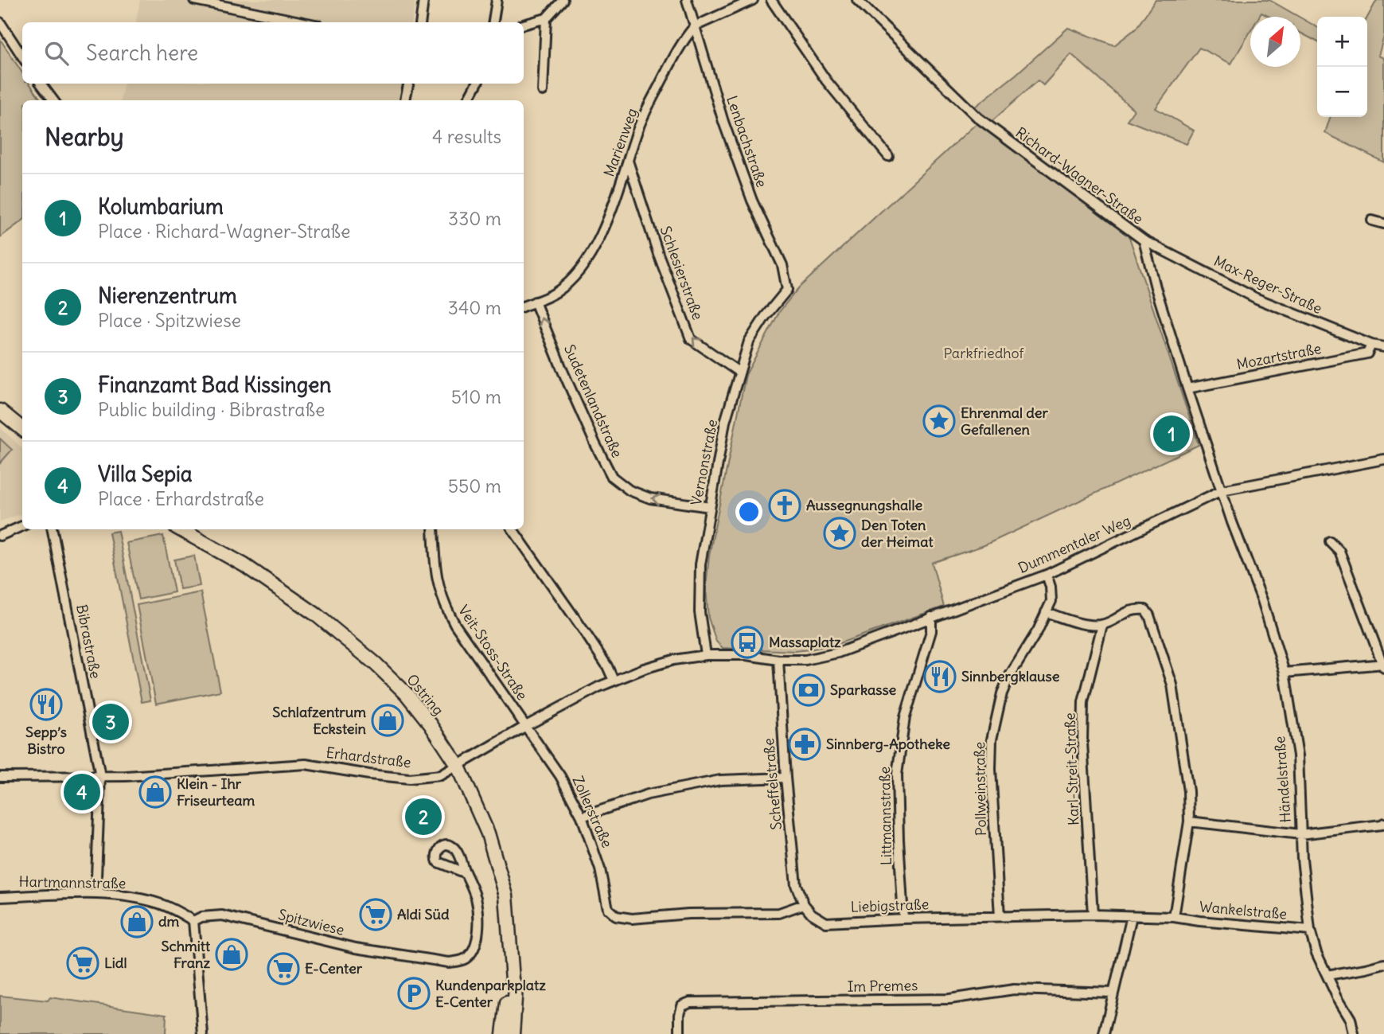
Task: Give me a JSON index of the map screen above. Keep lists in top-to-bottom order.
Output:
{
  "streets": {
    "main road": ["Ostring"],
    "street": [
      "Lenbachstraße",
      "Marienweg",
      "Richard-Wagner-Straße",
      "Schlesierstraße",
      "Max-Reger-Straße",
      "Mozartstraße",
      "Sudetenlandstraße",
      "Vernonstraße",
      "Dummentaler Weg",
      "Bibrastraße",
      "Veit-Stoss-Straße",
      "Erhardstraße",
      "Karl-Streit-Straße",
      "Händelstraße",
      "Scheffelstraße",
      "Pollweinstraße",
      "Zollerstraße",
      "Littmannstraße",
      "Hartmannstraße",
      "Liebigstraße",
      "Wankelstraße",
      "Spitzwiese",
      "Im Premes"
    ]
  },
  "crossings": [
    ["Lenbachstraße", "Marienweg"],
    ["Lenbachstraße", "Vernonstraße"],
    ["Marienweg", "Schlesierstraße"],
    ["Marienweg", "Sudetenlandstraße"],
    ["Richard-Wagner-Straße", "Max-Reger-Straße"],
    ["Richard-Wagner-Straße", "Mozartstraße"],
    ["Richard-Wagner-Straße", "Dummentaler Weg"],
    ["Richard-Wagner-Straße", "Händelstraße"],
    ["Schlesierstraße", "Vernonstraße"],
    ["Max-Reger-Straße", "Mozartstraße"],
    ["Sudetenlandstraße", "Vernonstraße"],
    ["Vernonstraße", "Erhardstraße"],
    ["Dummentaler Weg", "Händelstraße"],
    ["Dummentaler Weg", "Scheffelstraße"],
    ["Dummentaler Weg", "Pollweinstraße"],
    ["Dummentaler Weg", "Littmannstraße"],
    ["Bibrastraße", "Erhardstraße"],
    ["Bibrastraße", "Hartmannstraße"],
    ["Veit-Stoss-Straße", "Erhardstraße"],
    ["Veit-Stoss-Straße", "Zollerstraße"],
    ["Ostring", "Erhardstraße"],
    ["Erhardstraße", "Zollerstraße"],
    ["Karl-Streit-Straße", "Liebigstraße"],
    ["Händelstraße", "Wankelstraße"],
    ["Scheffelstraße", "Zollerstraße"],
    ["Scheffelstraße", "Liebigstraße"],
    ["Pollweinstraße", "Liebigstraße"],
    ["Zollerstraße", "Liebigstraße"],
    ["Littmannstraße", "Liebigstraße"],
    ["Hartmannstraße", "Spitzwiese"],
    ["Liebigstraße", "Wankelstraße"]
  ],
  "one_way": ["Schlesierstraße", "Sudetenlandstraße"],
  "parks": ["Parkfriedhof"],
  "places": {
    "place": ["Ehrenmal der Gefallenen", "Den Toten der Heimat"],
    "church": ["Aussegnungshalle"],
    "bus stop": ["Massaplatz"],
    "restaurant": ["Sinnbergklause", "Sepp’s Bistro"],
    "bank": ["Sparkasse"],
    "shop": [
      "Schlafzentrum Eckstein",
      "Klein - Ihr Friseurteam",
      "dm",
      "Schmitt Franz"
    ],
    "pharmacy": ["Sinnberg-Apotheke"],
    "supermarket": ["Aldi Süd", "Lidl", "E-Center"],
    "parking": ["Kundenparkplatz E-Center"]
  },
  "north": "top right",
  "page": {
    "map_buttons": ["+", "−"],
    "search": "Search here",
    "heading": ["Nearby", "4 results"],
    "list": [
      {
        "mark": "1",
        "name": "Kolumbarium",
        "note": "Place · Richard-Wagner-Straße",
        "value": "330 m"
      },
      {
        "mark": "2",
        "name": "Nierenzentrum",
        "note": "Place · Spitzwiese",
        "value": "340 m"
      },
      {
        "mark": "3",
        "name": "Finanzamt Bad Kissingen",
        "note": "Public building · Bibrastraße",
        "value": "510 m"
      },
      {
        "mark": "4",
        "name": "Villa Sepia",
        "note": "Place · Erhardstraße",
        "value": "550 m"
      }
    ],
    "pins": [
      "1",
      "3",
      "4",
      "2"
    ]
  }
}
